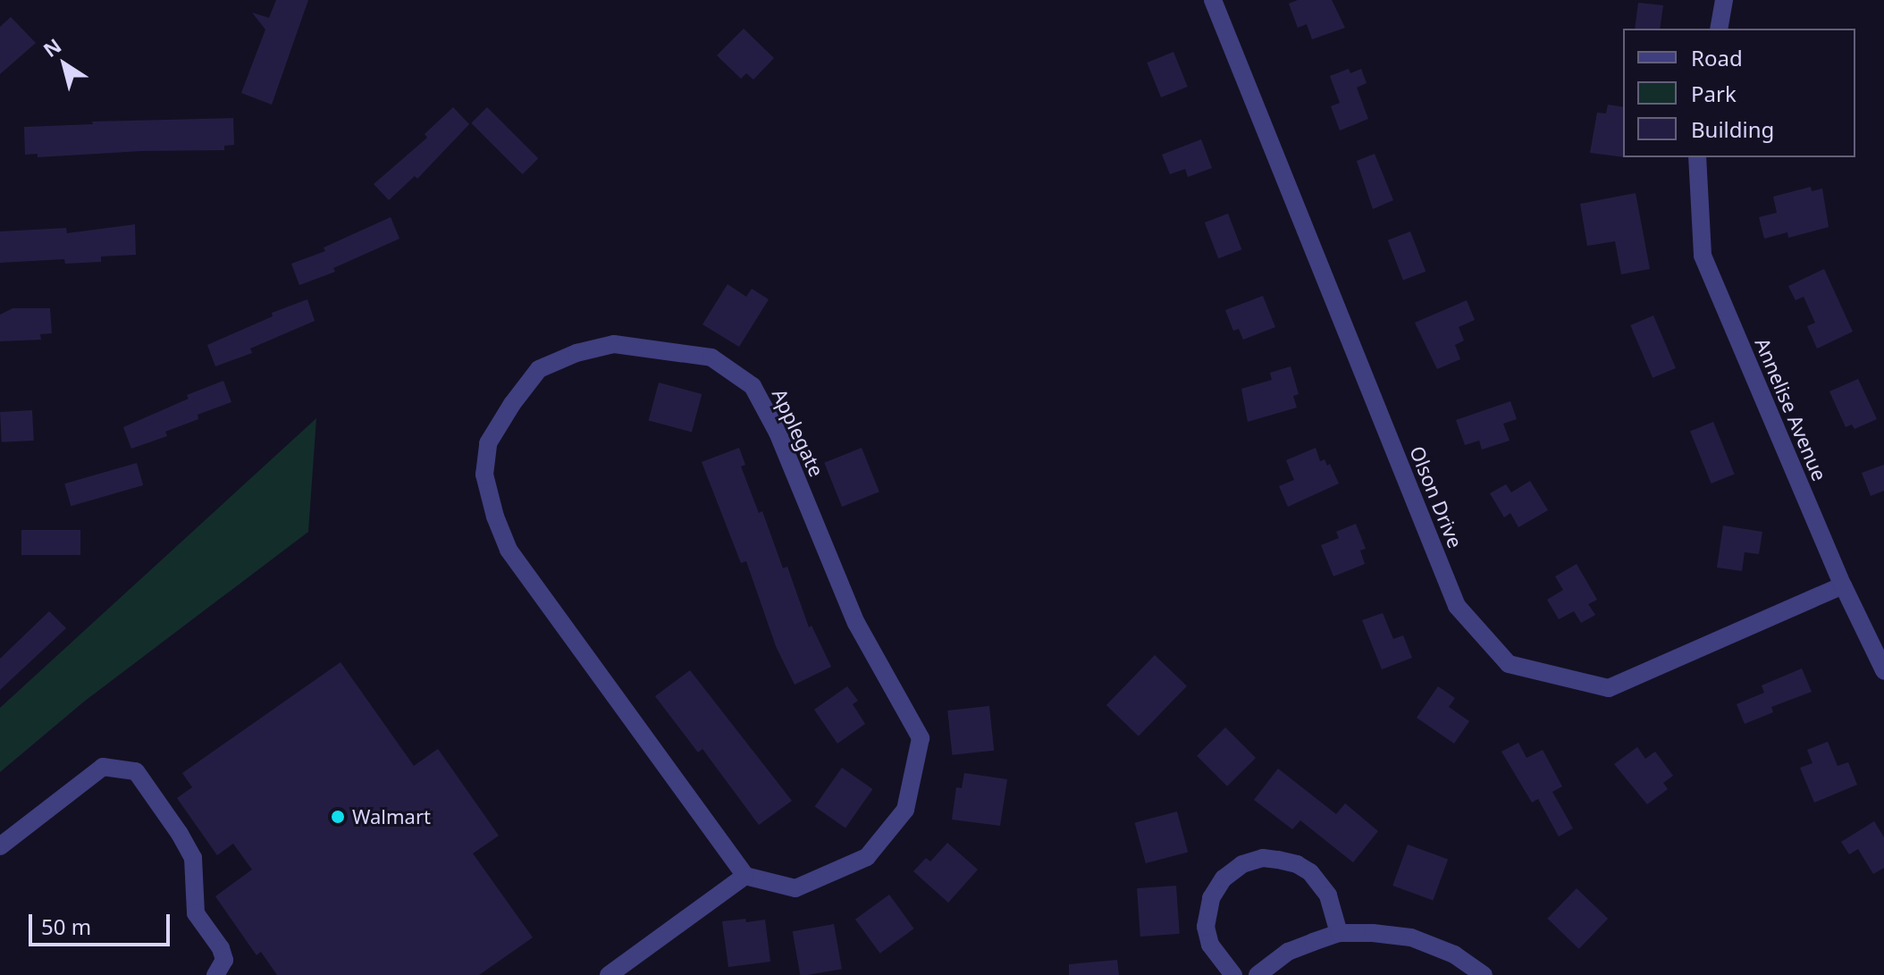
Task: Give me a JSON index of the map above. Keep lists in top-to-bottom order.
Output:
{
  "streets": {
    "street": ["Annelise Avenue", "Applegate", "Olson Drive"]
  },
  "crossings": [
    ["Annelise Avenue", "Olson Drive"]
  ],
  "places": ["Walmart"],
  "legend": ["Road", "Park", "Building"],
  "scale_bar": "50 m",
  "north": "top left"
}
